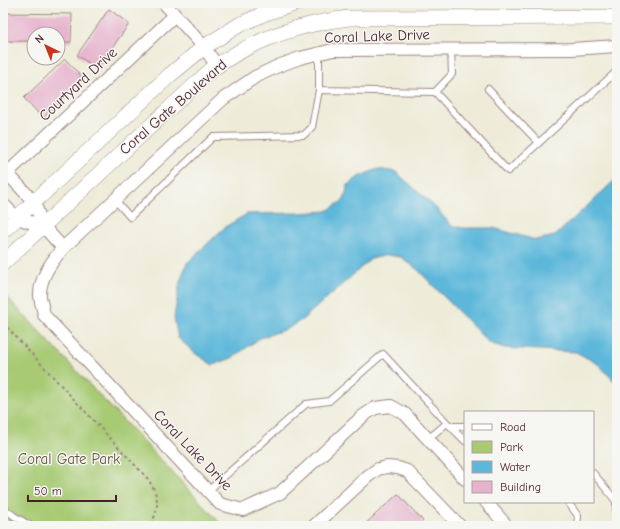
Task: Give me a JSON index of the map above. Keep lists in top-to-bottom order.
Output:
{
  "streets": {
    "street": ["Coral Lake Drive", "Courtyard Drive", "Coral Gate Boulevard"]
  },
  "parks": ["Coral Gate Park"],
  "legend": [
    "Road",
    "Park",
    "Water",
    "Building"
  ],
  "scale_bar": "50 m",
  "north": "top left"
}
